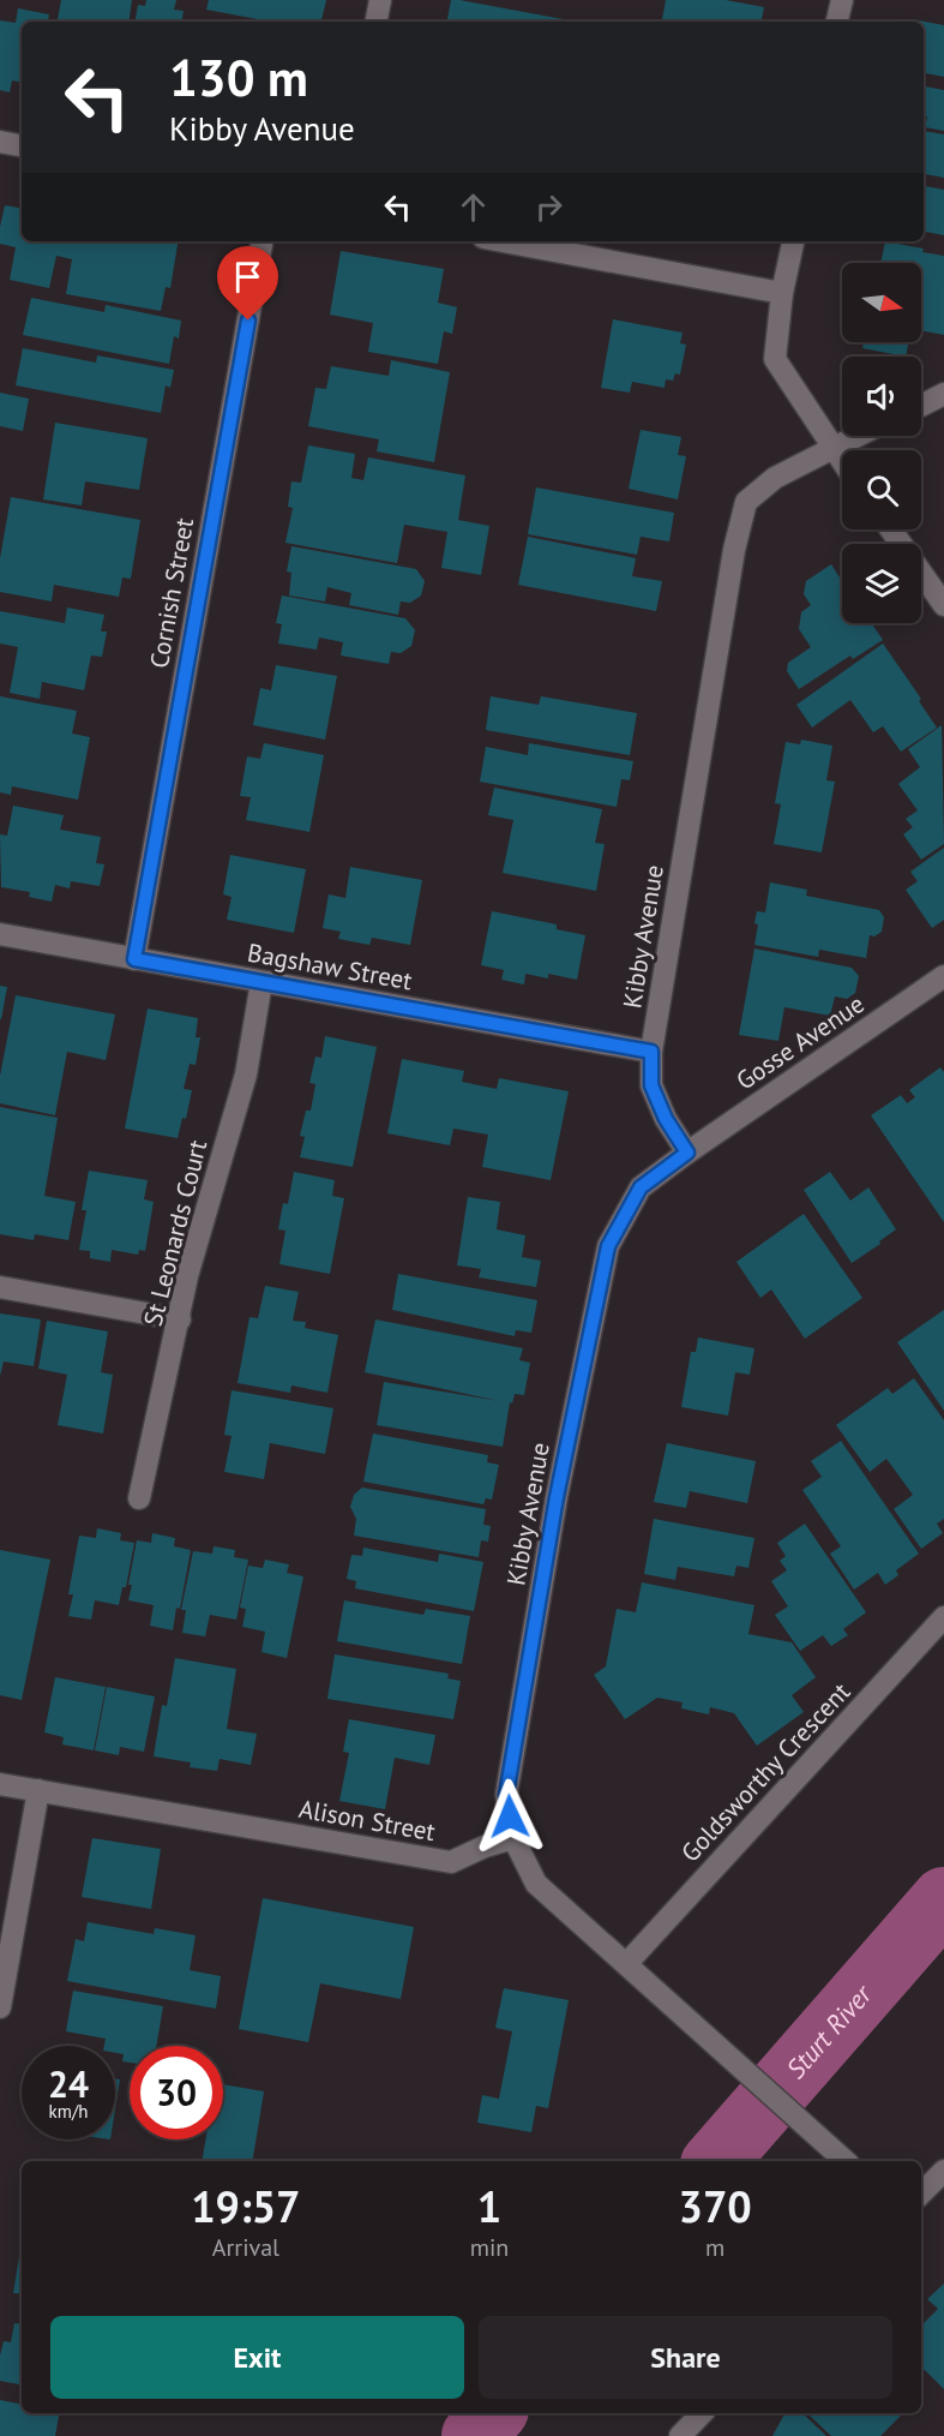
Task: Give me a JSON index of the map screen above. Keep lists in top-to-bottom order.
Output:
{
  "streets": {
    "street": [
      "Cornish Street",
      "Kibby Avenue",
      "Bagshaw Street",
      "Gosse Avenue",
      "St Leonards Court",
      "Goldsworthy Crescent",
      "Alison Street"
    ]
  },
  "crossings": [
    ["Cornish Street", "Bagshaw Street"],
    ["Kibby Avenue", "Bagshaw Street"],
    ["Kibby Avenue", "Gosse Avenue"],
    ["Kibby Avenue", "Alison Street"],
    ["Bagshaw Street", "St Leonards Court"]
  ],
  "water": ["Sturt River"],
  "north": "right",
  "page": {
    "turn": ["130 m", "Kibby Avenue"],
    "speed": "24 km/h",
    "limit": "30",
    "eta": [
      "19:57",
      "Arrival",
      "1",
      "min",
      "370",
      "m"
    ],
    "buttons": ["Exit", "Share"]
  }
}
